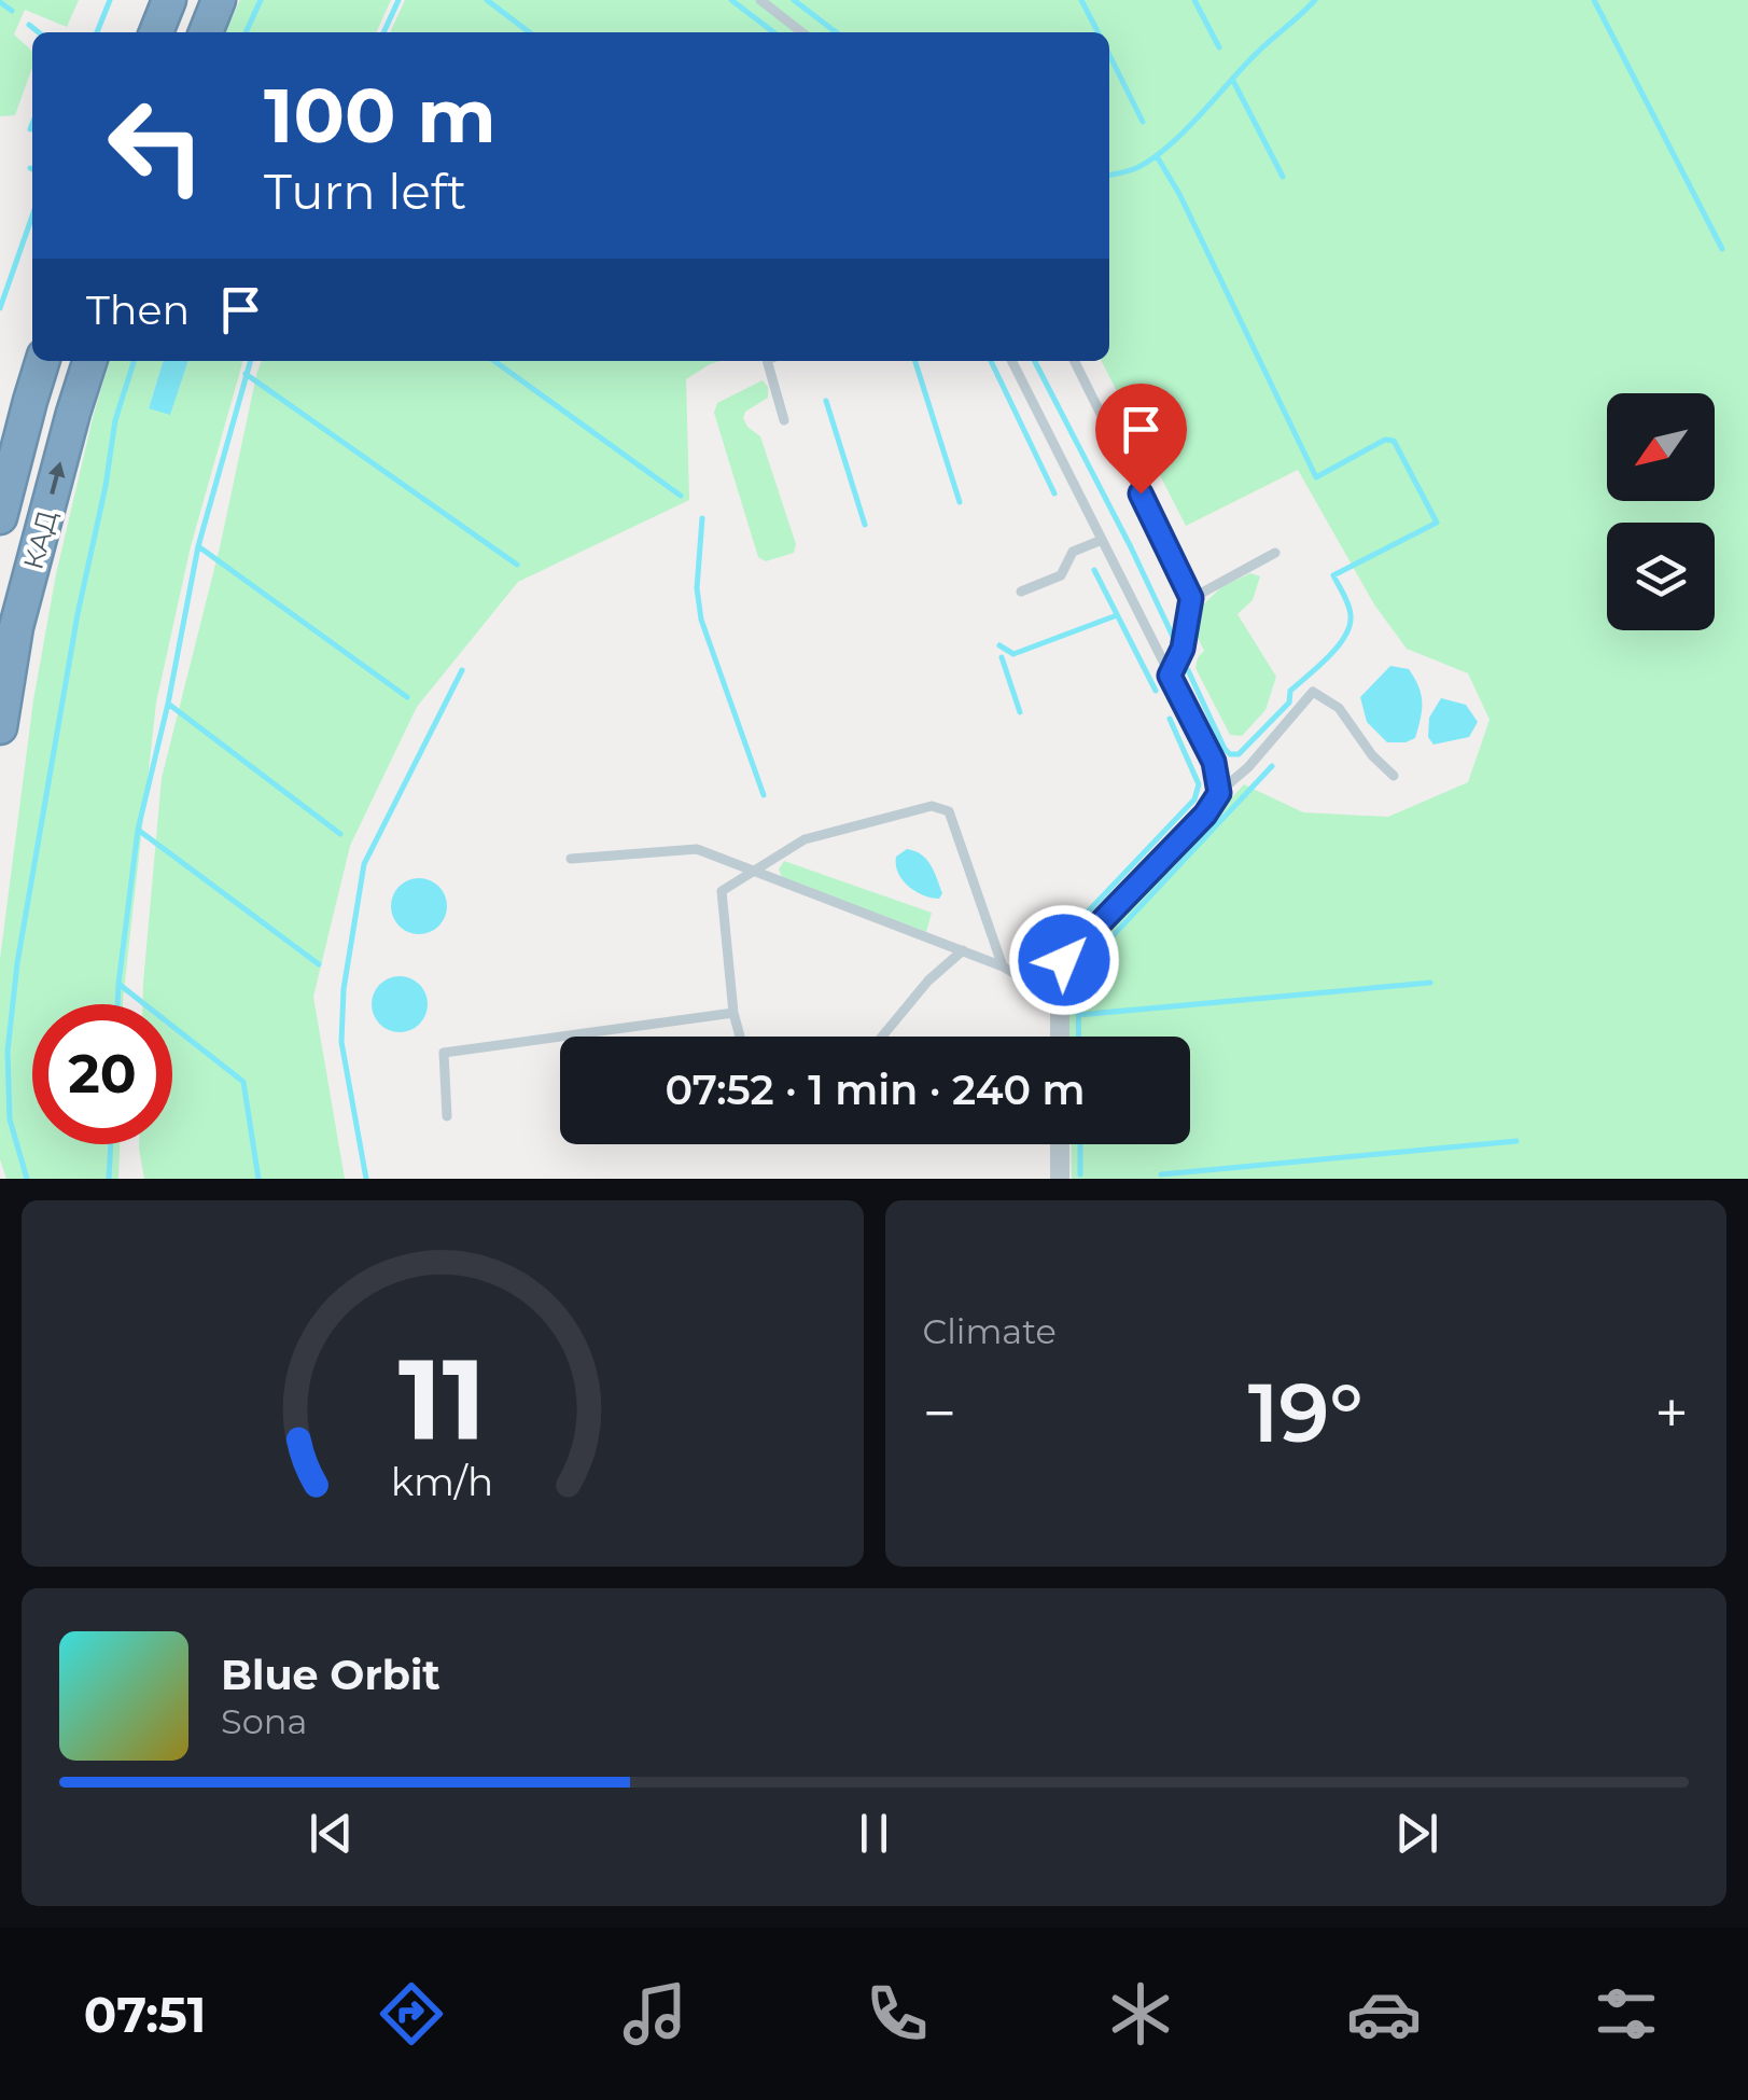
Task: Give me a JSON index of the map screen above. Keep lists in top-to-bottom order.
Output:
{
  "streets": {
    "highway": ["КАД"]
  },
  "north": "bottom left",
  "page": {
    "turn": ["100 m", "Turn left"],
    "then": "Then",
    "limit": "20",
    "trip": "07:52 · 1 min · 240 m",
    "tile": "Climate",
    "heat": ["−", "19°", "+"],
    "song": ["Blue Orbit", "Sona"],
    "tabs": "07:51",
    "gauge": ["11", "km/h"]
  }
}
